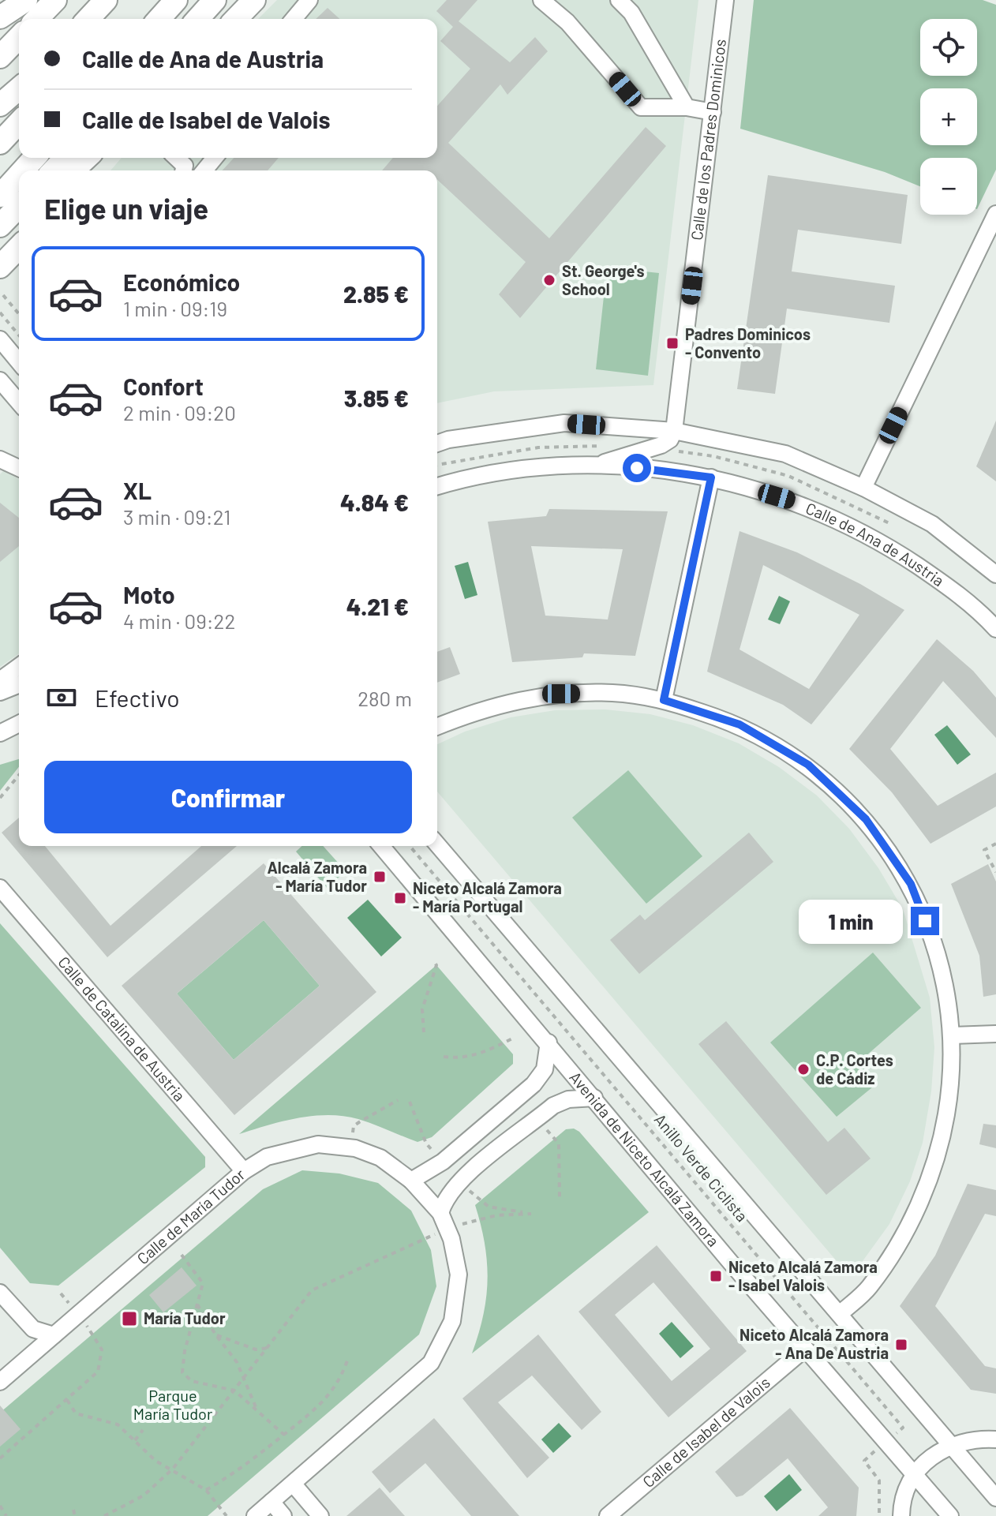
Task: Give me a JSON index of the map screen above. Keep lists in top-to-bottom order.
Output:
{
  "streets": {
    "street": [
      "Calle de los Padres Dominicos",
      "Calle de Ana de Austria",
      "Calle de Catalina de Austria",
      "Avenida de Niceto Alcalá Zamora",
      "Calle de María Tudor",
      "Calle de Isabel de Valois"
    ],
    "path": ["Anillo Verde Ciclista"]
  },
  "crossings": [
    ["Calle de los Padres Dominicos", "Calle de Ana de Austria"],
    ["Calle de Catalina de Austria", "Calle de María Tudor"],
    ["Avenida de Niceto Alcalá Zamora", "Anillo Verde Ciclista"],
    ["Avenida de Niceto Alcalá Zamora", "Calle de Isabel de Valois"]
  ],
  "parks": ["Parque María Tudor"],
  "places": {
    "other": ["St. George's School", "C.P. Cortes de Cádiz"],
    "transit": [
      "Padres Dominicos - Convento",
      "Alcalá Zamora - María Tudor",
      "Niceto Alcalá Zamora - María Portugal",
      "Niceto Alcalá Zamora - Isabel Valois",
      "María Tudor",
      "Niceto Alcalá Zamora - Ana De Austria"
    ]
  },
  "page": {
    "map_buttons": ["+", "−"],
    "banner": ["Calle de Ana de Austria", "Calle de Isabel de Valois"],
    "heading": "Elige un viaje",
    "list": [
      {
        "name": "Económico",
        "note": "1 min · 09:19",
        "value": "2.85 €"
      },
      {
        "name": "Confort",
        "note": "2 min · 09:20",
        "value": "3.85 €"
      },
      {
        "name": "XL",
        "note": "3 min · 09:21",
        "value": "4.84 €"
      },
      {
        "name": "Moto",
        "note": "4 min · 09:22",
        "value": "4.21 €"
      }
    ],
    "pay": ["Efectivo", "280 m"],
    "buttons": "Confirmar",
    "bubble": "1 min"
  }
}
